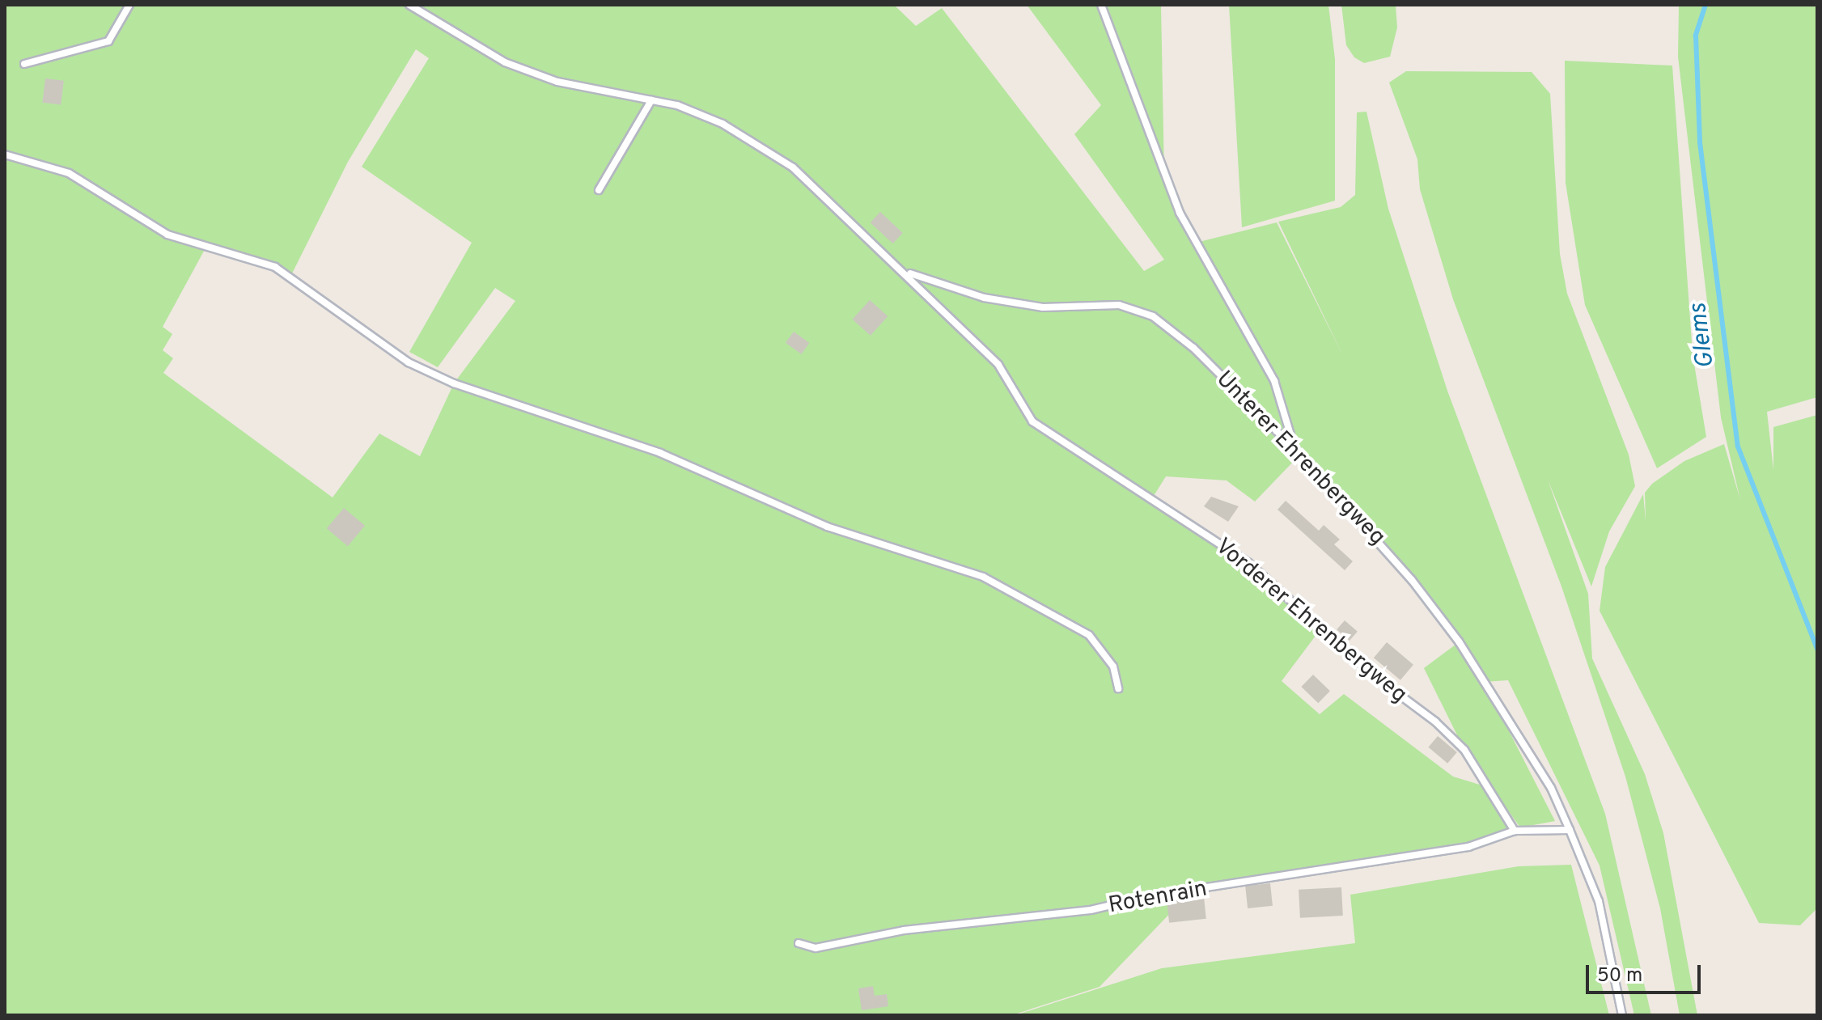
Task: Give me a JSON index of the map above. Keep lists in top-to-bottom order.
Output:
{
  "streets": {
    "lane": ["Unterer Ehrenbergweg", "Vorderer Ehrenbergweg", "Rotenrain"]
  },
  "crossings": [
    ["Unterer Ehrenbergweg", "Vorderer Ehrenbergweg"],
    ["Vorderer Ehrenbergweg", "Rotenrain"]
  ],
  "water": ["Glems"],
  "scale_bar": "50 m"
}
